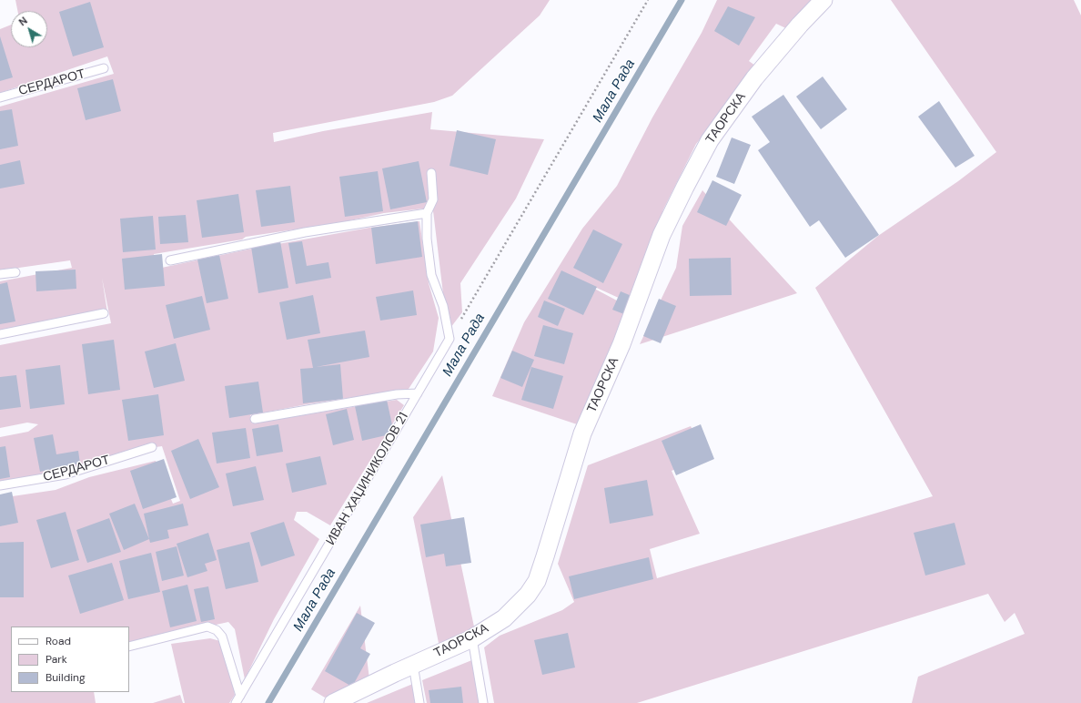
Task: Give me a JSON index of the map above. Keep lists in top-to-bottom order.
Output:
{
  "streets": {
    "street": ["ТАОРСКА"],
    "lane": ["СЕРДАРОТ", "ИВАН ХАЏИНИКОЛОВ 21"]
  },
  "water": ["Мала Рада"],
  "legend": ["Road", "Park", "Building"],
  "north": "top left"
}
